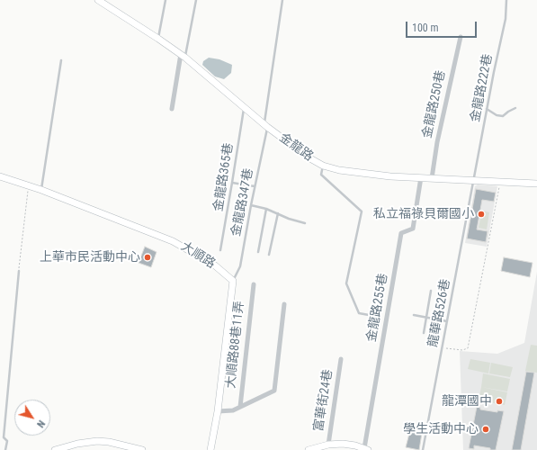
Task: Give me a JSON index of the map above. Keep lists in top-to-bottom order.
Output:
{
  "streets": {
    "street": [
      "金龍路250巷",
      "金龍路",
      "大順路",
      "金龍路255巷",
      "大順路88巷11弄",
      "富華街24巷"
    ],
    "lane": [
      "金龍路222巷",
      "金龍路365巷",
      "金龍路347巷",
      "龍華路526巷"
    ]
  },
  "crossings": [
    ["金龍路222巷", "金龍路"],
    ["金龍路222巷", "龍華路526巷"],
    ["金龍路250巷", "金龍路"],
    ["金龍路", "金龍路365巷"],
    ["金龍路", "金龍路347巷"],
    ["金龍路", "金龍路255巷"],
    ["金龍路", "龍華路526巷"],
    ["金龍路347巷", "大順路"]
  ],
  "places": [
    "私立福祿貝爾國小",
    "上華市民活動中心",
    "龍潭國中",
    "學生活動中心"
  ],
  "scale_bar": "100 m",
  "north": "bottom right"
}
